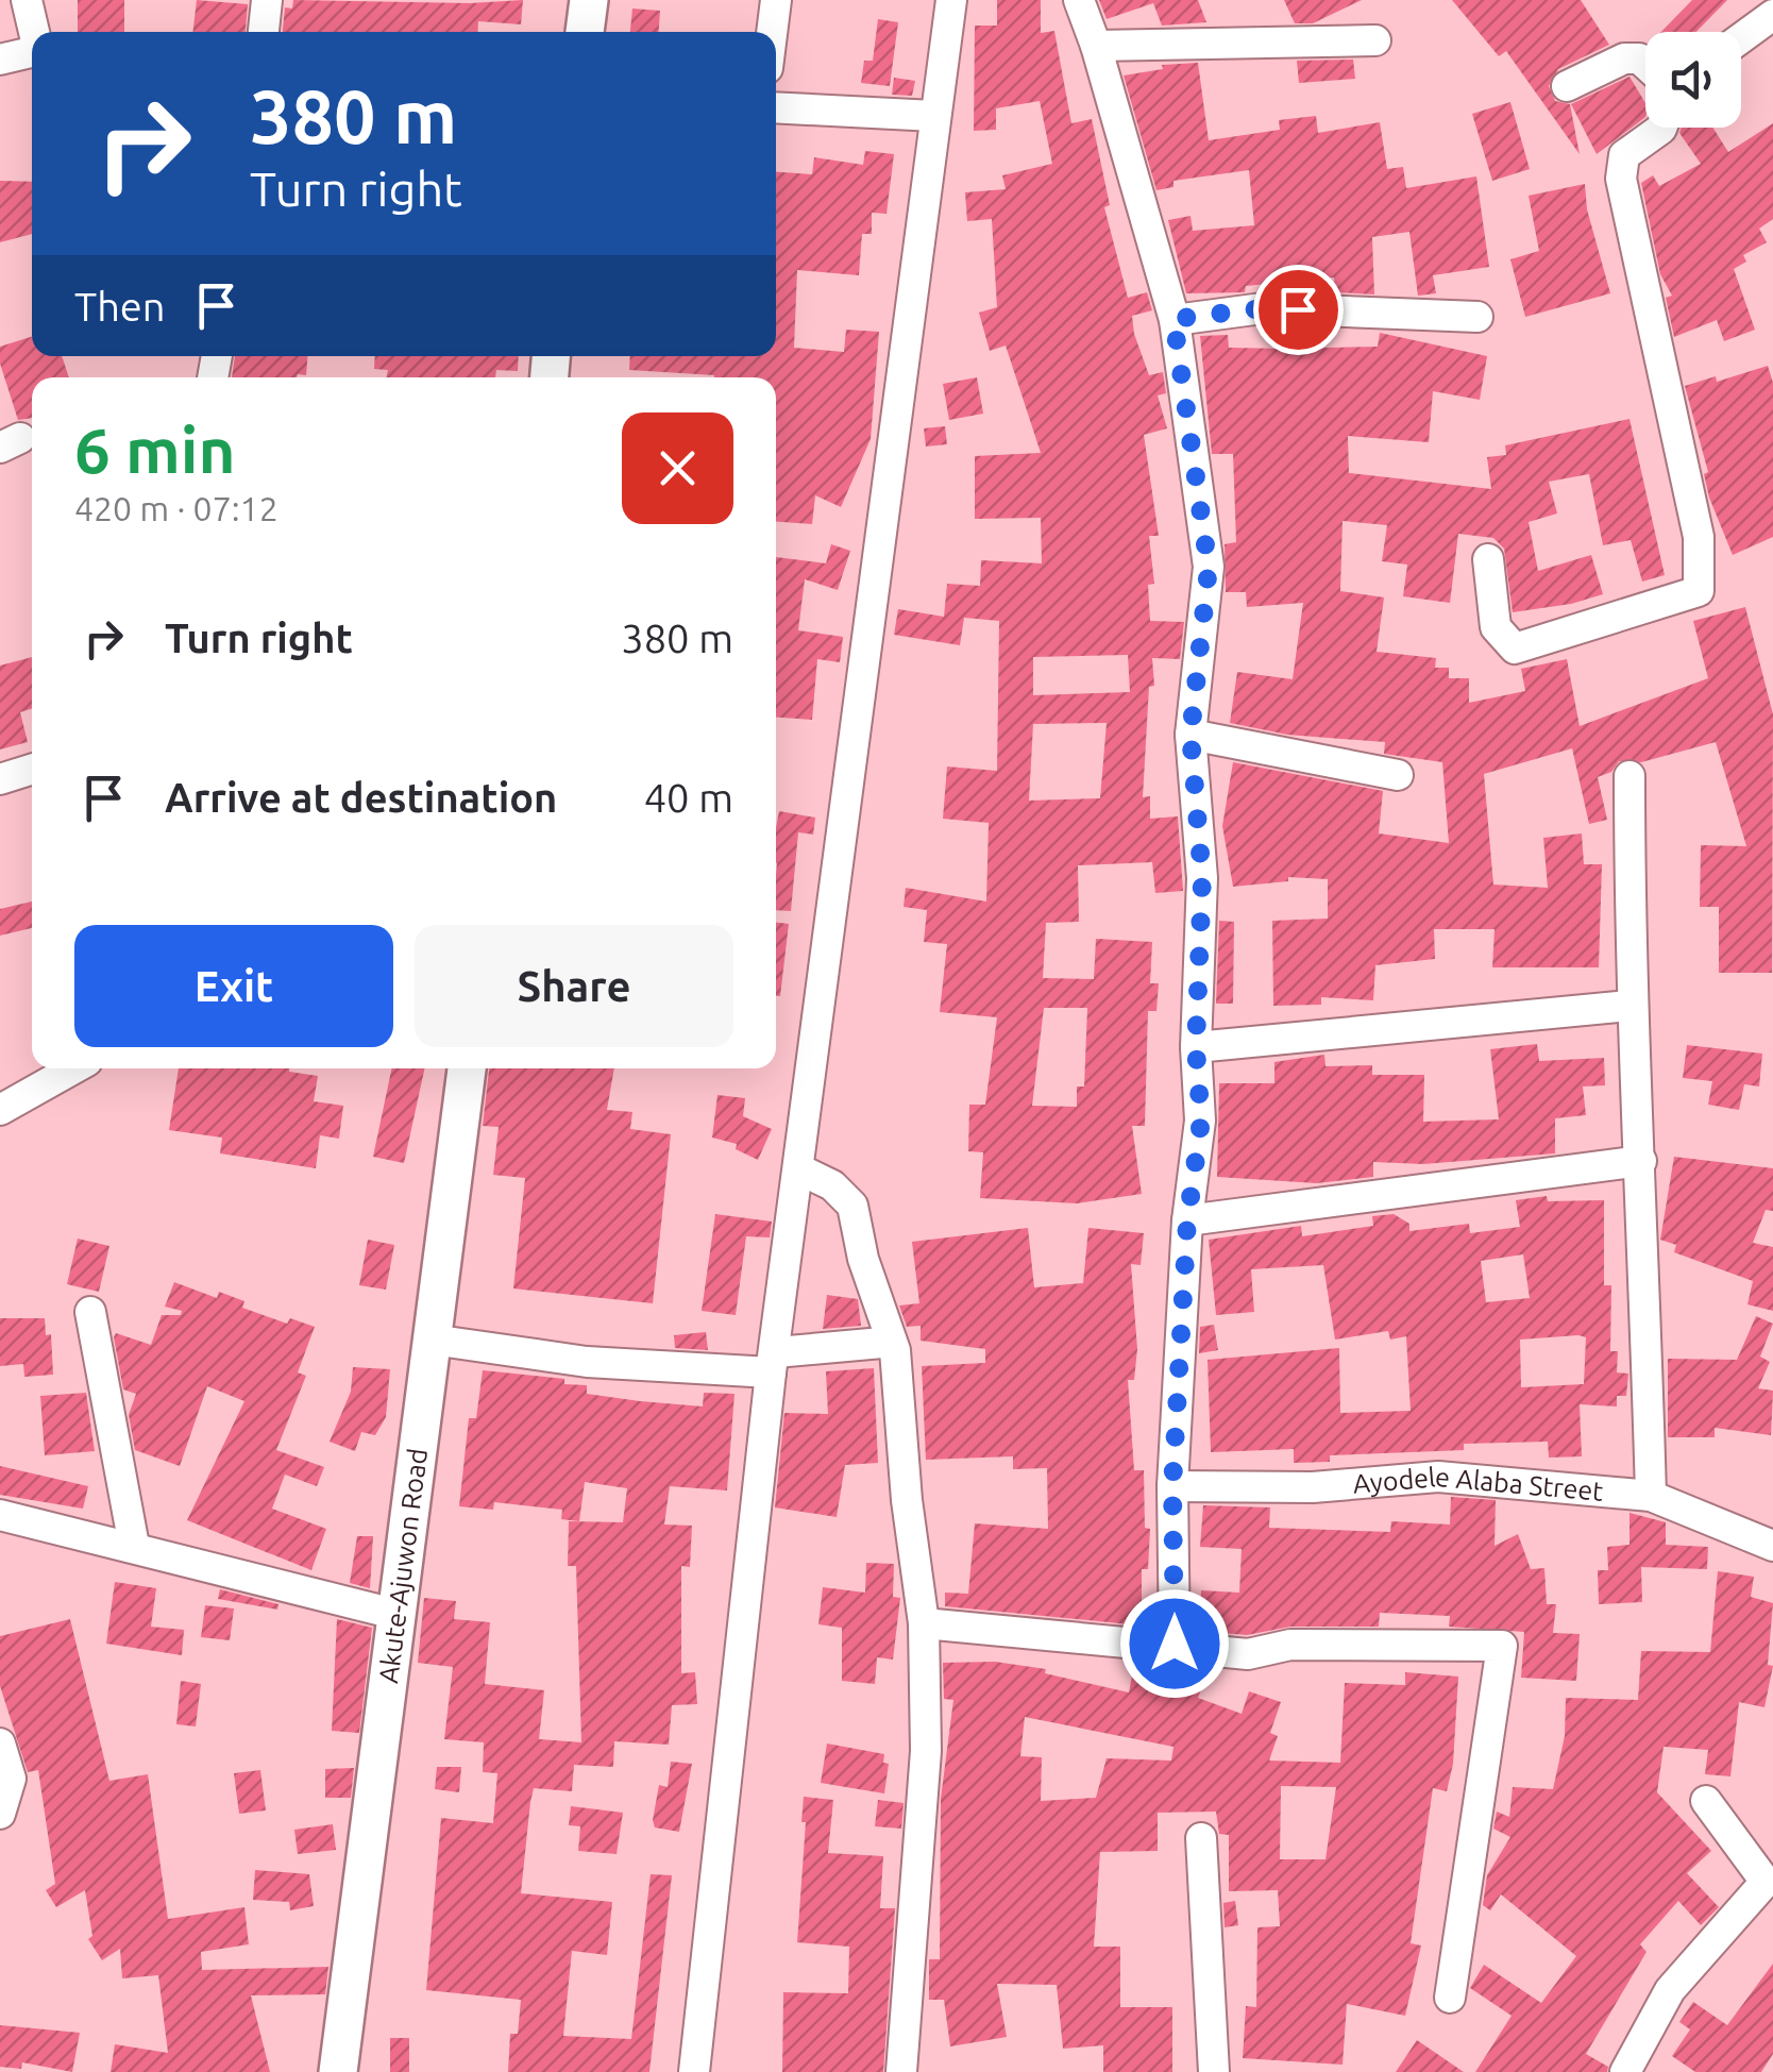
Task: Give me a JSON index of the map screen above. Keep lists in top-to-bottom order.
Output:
{
  "streets": {
    "main road": ["Akute-Ajuwon Road"],
    "street": ["Ayodele Alaba Street"]
  },
  "page": {
    "turn": ["380 m", "Turn right"],
    "then": "Then",
    "heading": ["6 min", "420 m · 07:12"],
    "list": [
      {
        "name": "Turn right",
        "value": "380 m"
      },
      {
        "name": "Arrive at destination",
        "value": "40 m"
      }
    ],
    "buttons": ["Exit", "Share"]
  }
}
